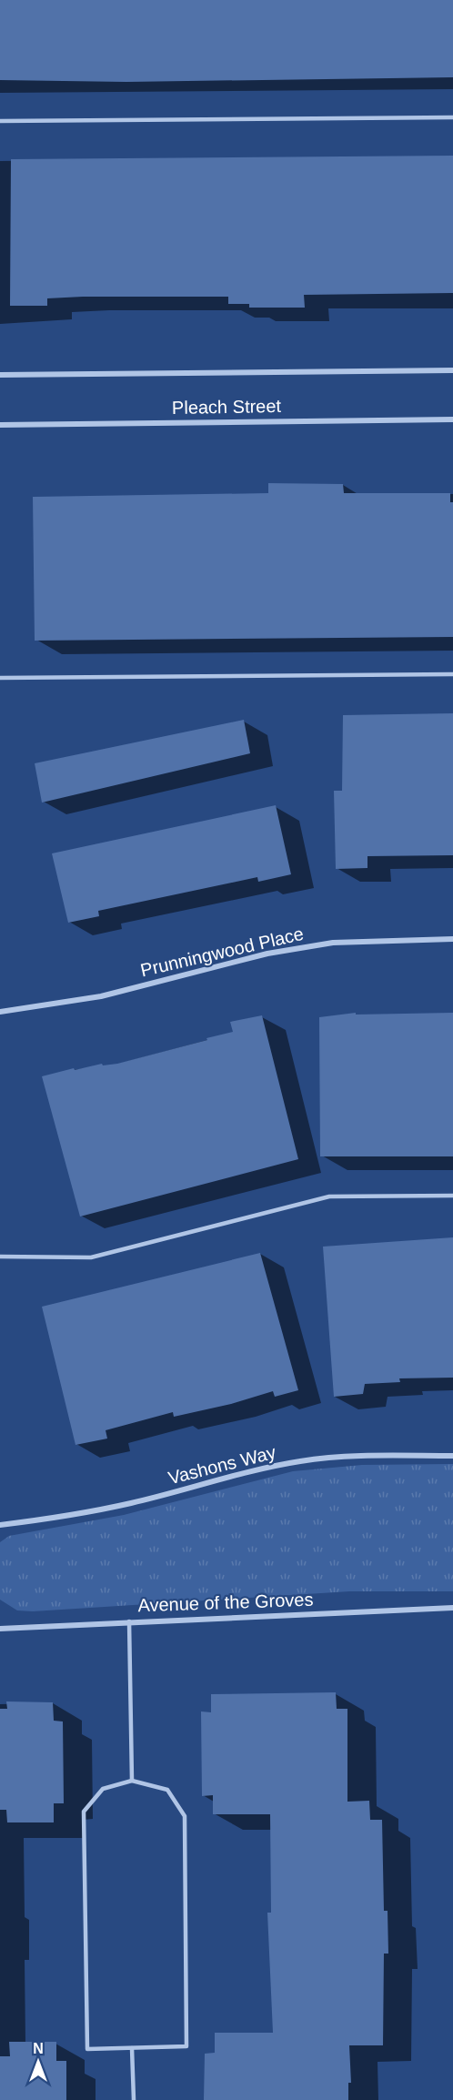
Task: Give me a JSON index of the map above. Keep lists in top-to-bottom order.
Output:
{
  "streets": {
    "street": [
      "Pleach Street",
      "Prunningwood Place",
      "Vashons Way",
      "Avenue of the Groves"
    ]
  },
  "north": "top"
}
